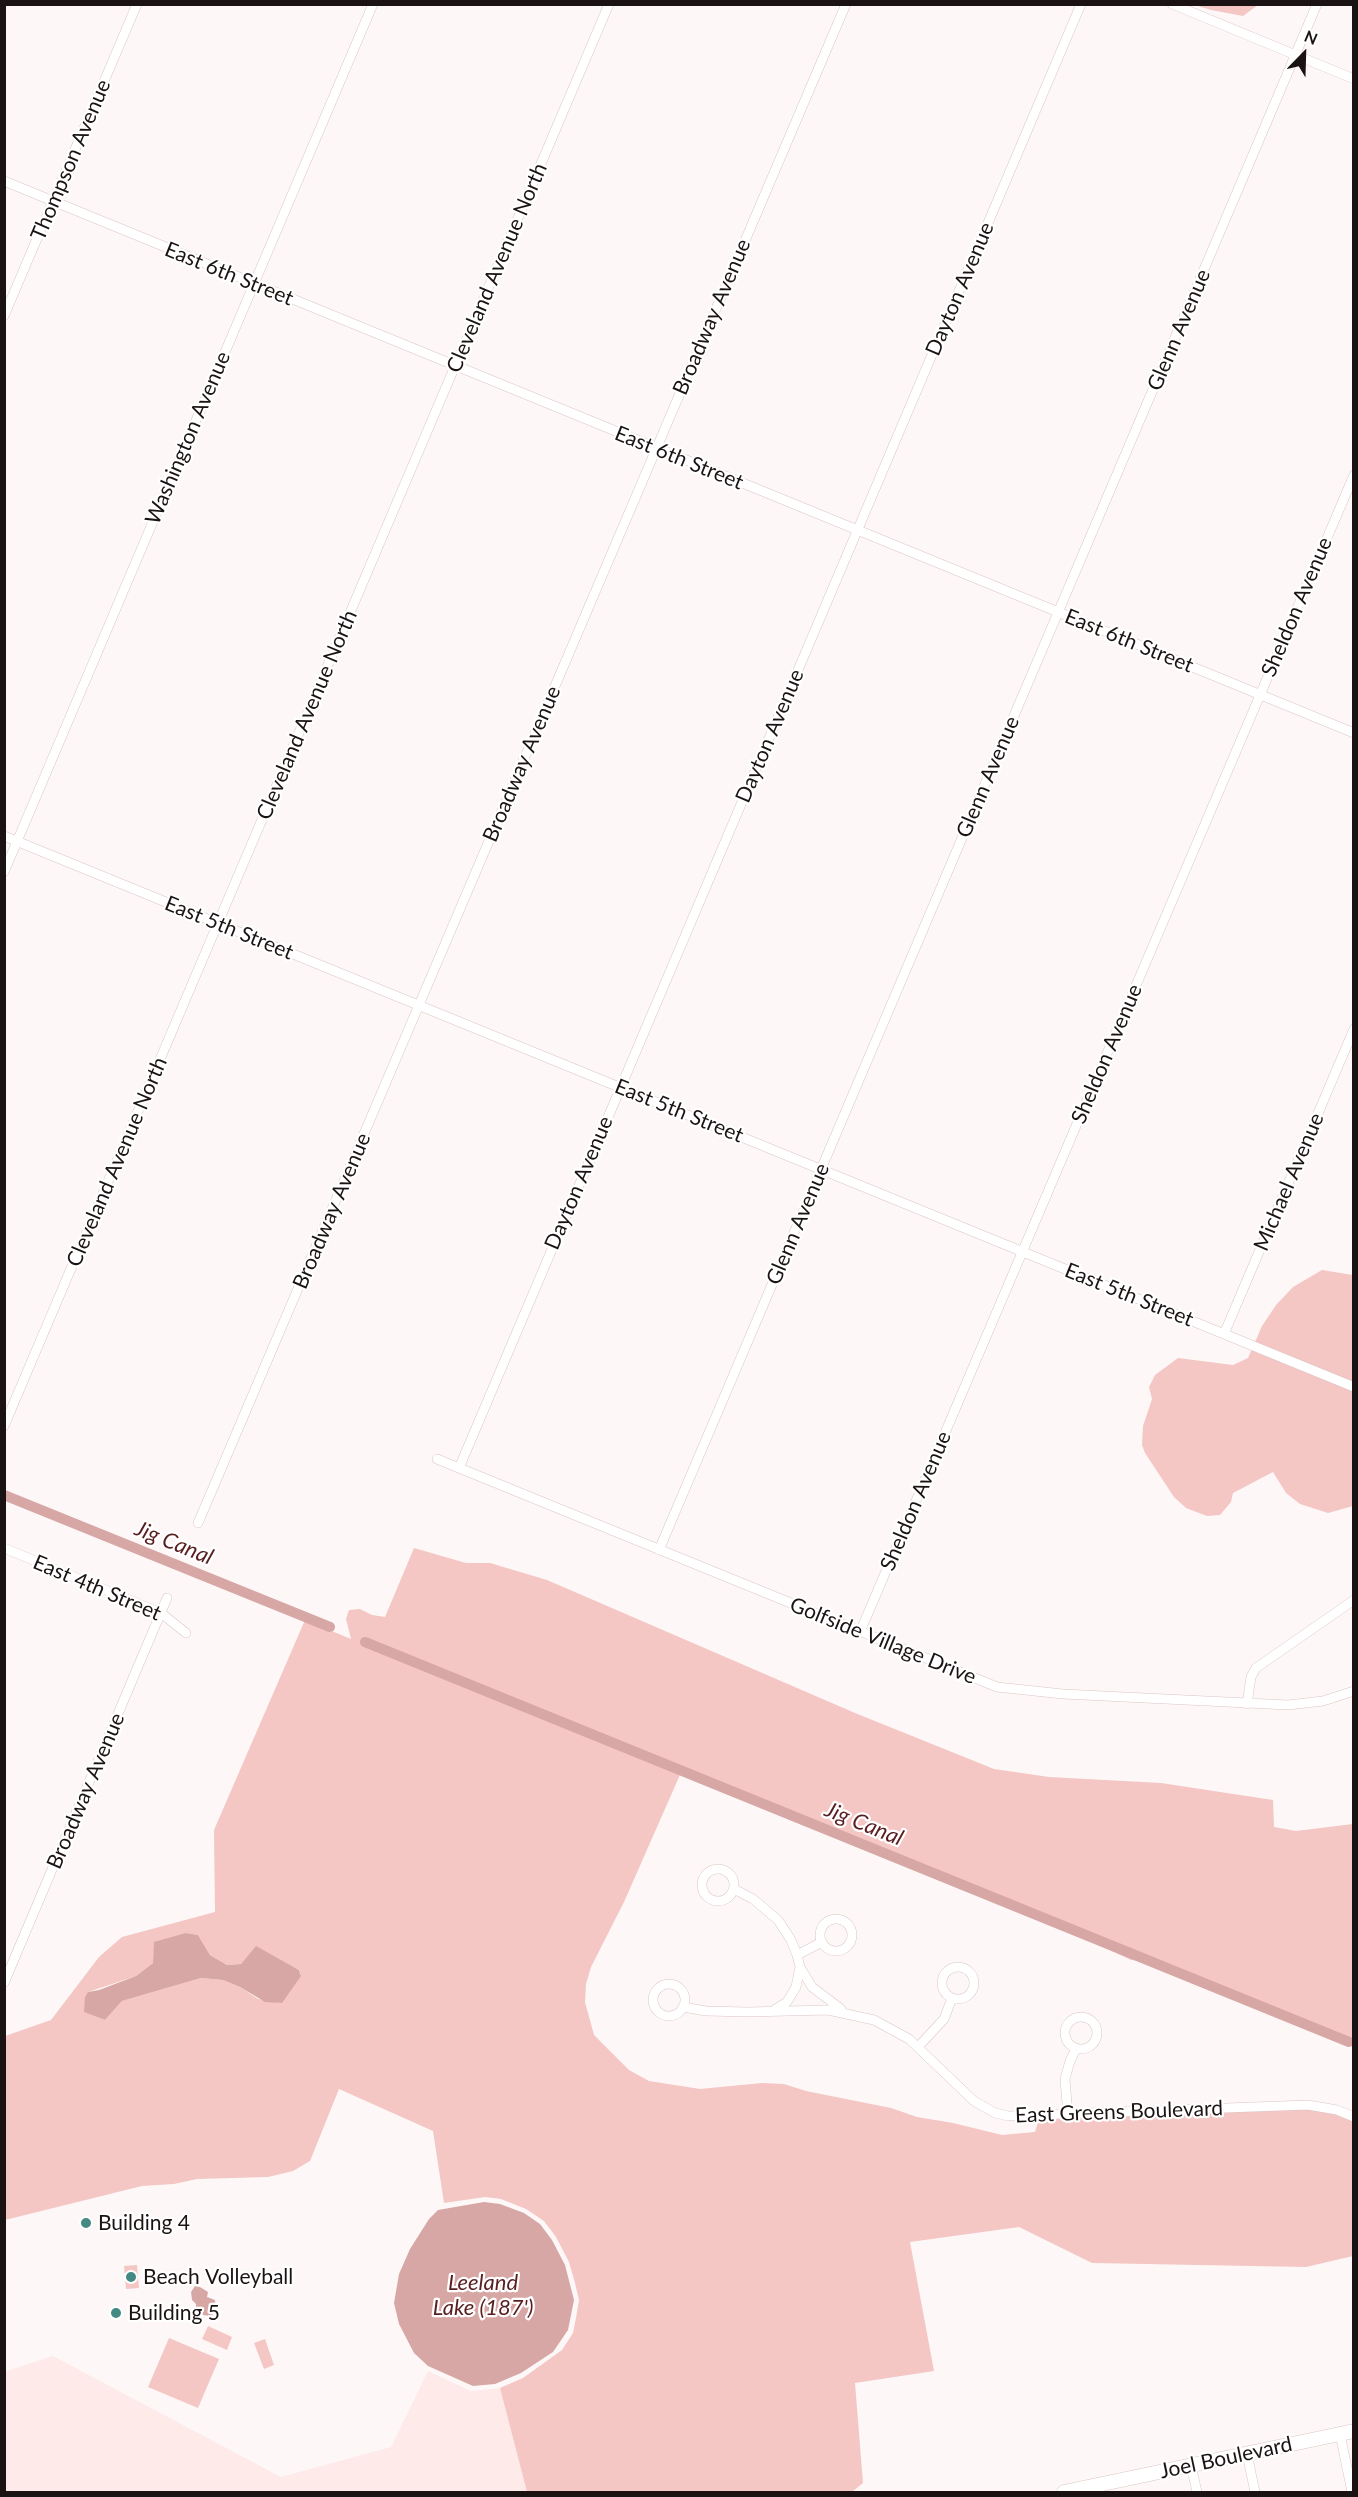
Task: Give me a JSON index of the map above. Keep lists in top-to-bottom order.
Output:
{
  "streets": {
    "main road": ["Joel Boulevard"],
    "street": [
      "Thompson Avenue",
      "Cleveland Avenue North",
      "East 6th Street",
      "Dayton Avenue",
      "Broadway Avenue",
      "Glenn Avenue",
      "Washington Avenue",
      "Sheldon Avenue",
      "East 5th Street",
      "Michael Avenue",
      "East 4th Street",
      "Golfside Village Drive",
      "East Greens Boulevard"
    ]
  },
  "crossings": [
    ["Thompson Avenue", "East 6th Street"],
    ["Cleveland Avenue North", "East 6th Street"],
    ["Cleveland Avenue North", "East 5th Street"],
    ["East 6th Street", "Dayton Avenue"],
    ["East 6th Street", "Broadway Avenue"],
    ["East 6th Street", "Glenn Avenue"],
    ["East 6th Street", "Washington Avenue"],
    ["East 6th Street", "Sheldon Avenue"],
    ["Dayton Avenue", "East 5th Street"],
    ["Dayton Avenue", "Golfside Village Drive"],
    ["Broadway Avenue", "East 5th Street"],
    ["Broadway Avenue", "East 4th Street"],
    ["Glenn Avenue", "East 5th Street"],
    ["Glenn Avenue", "Golfside Village Drive"],
    ["Washington Avenue", "East 5th Street"],
    ["Sheldon Avenue", "East 5th Street"],
    ["Sheldon Avenue", "Golfside Village Drive"],
    ["East 5th Street", "Michael Avenue"]
  ],
  "water": ["Jig Canal", "Leeland Lake (187')"],
  "places": ["Building 4", "Beach Volleyball", "Building 5"],
  "north": "top right"
}
